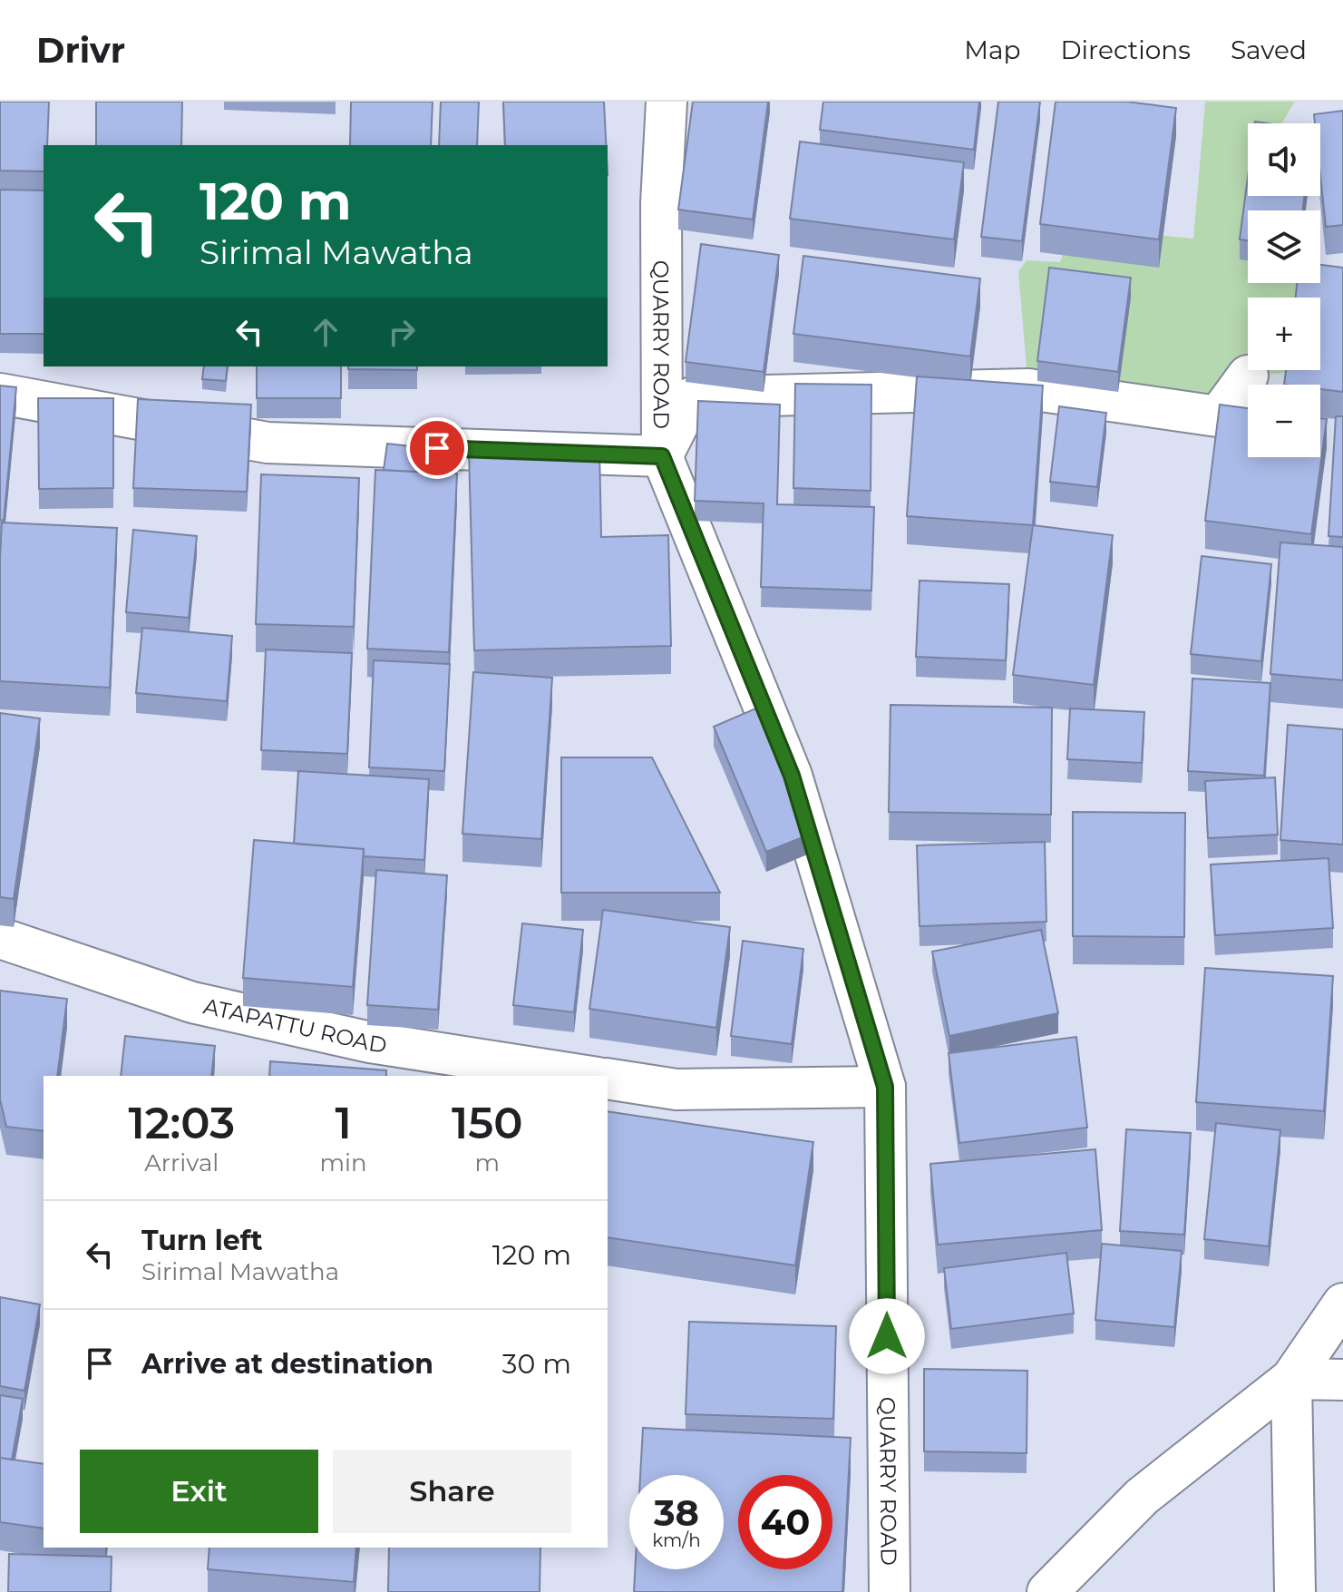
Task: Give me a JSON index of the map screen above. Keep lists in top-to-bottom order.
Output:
{
  "streets": {
    "street": ["QUARRY ROAD", "ATAPATTU ROAD"]
  },
  "page": {
    "header": "Drivr",
    "nav": ["Map", "Directions", "Saved"],
    "map_buttons": ["+", "−"],
    "turn": ["120 m", "Sirimal Mawatha"],
    "eta": [
      "12:03",
      "Arrival",
      "1",
      "min",
      "150",
      "m"
    ],
    "list": [
      {
        "name": "Turn left",
        "note": "Sirimal Mawatha",
        "value": "120 m"
      },
      {
        "name": "Arrive at destination",
        "value": "30 m"
      }
    ],
    "buttons": ["Exit", "Share"],
    "speed": "38 km/h",
    "limit": "40"
  }
}
